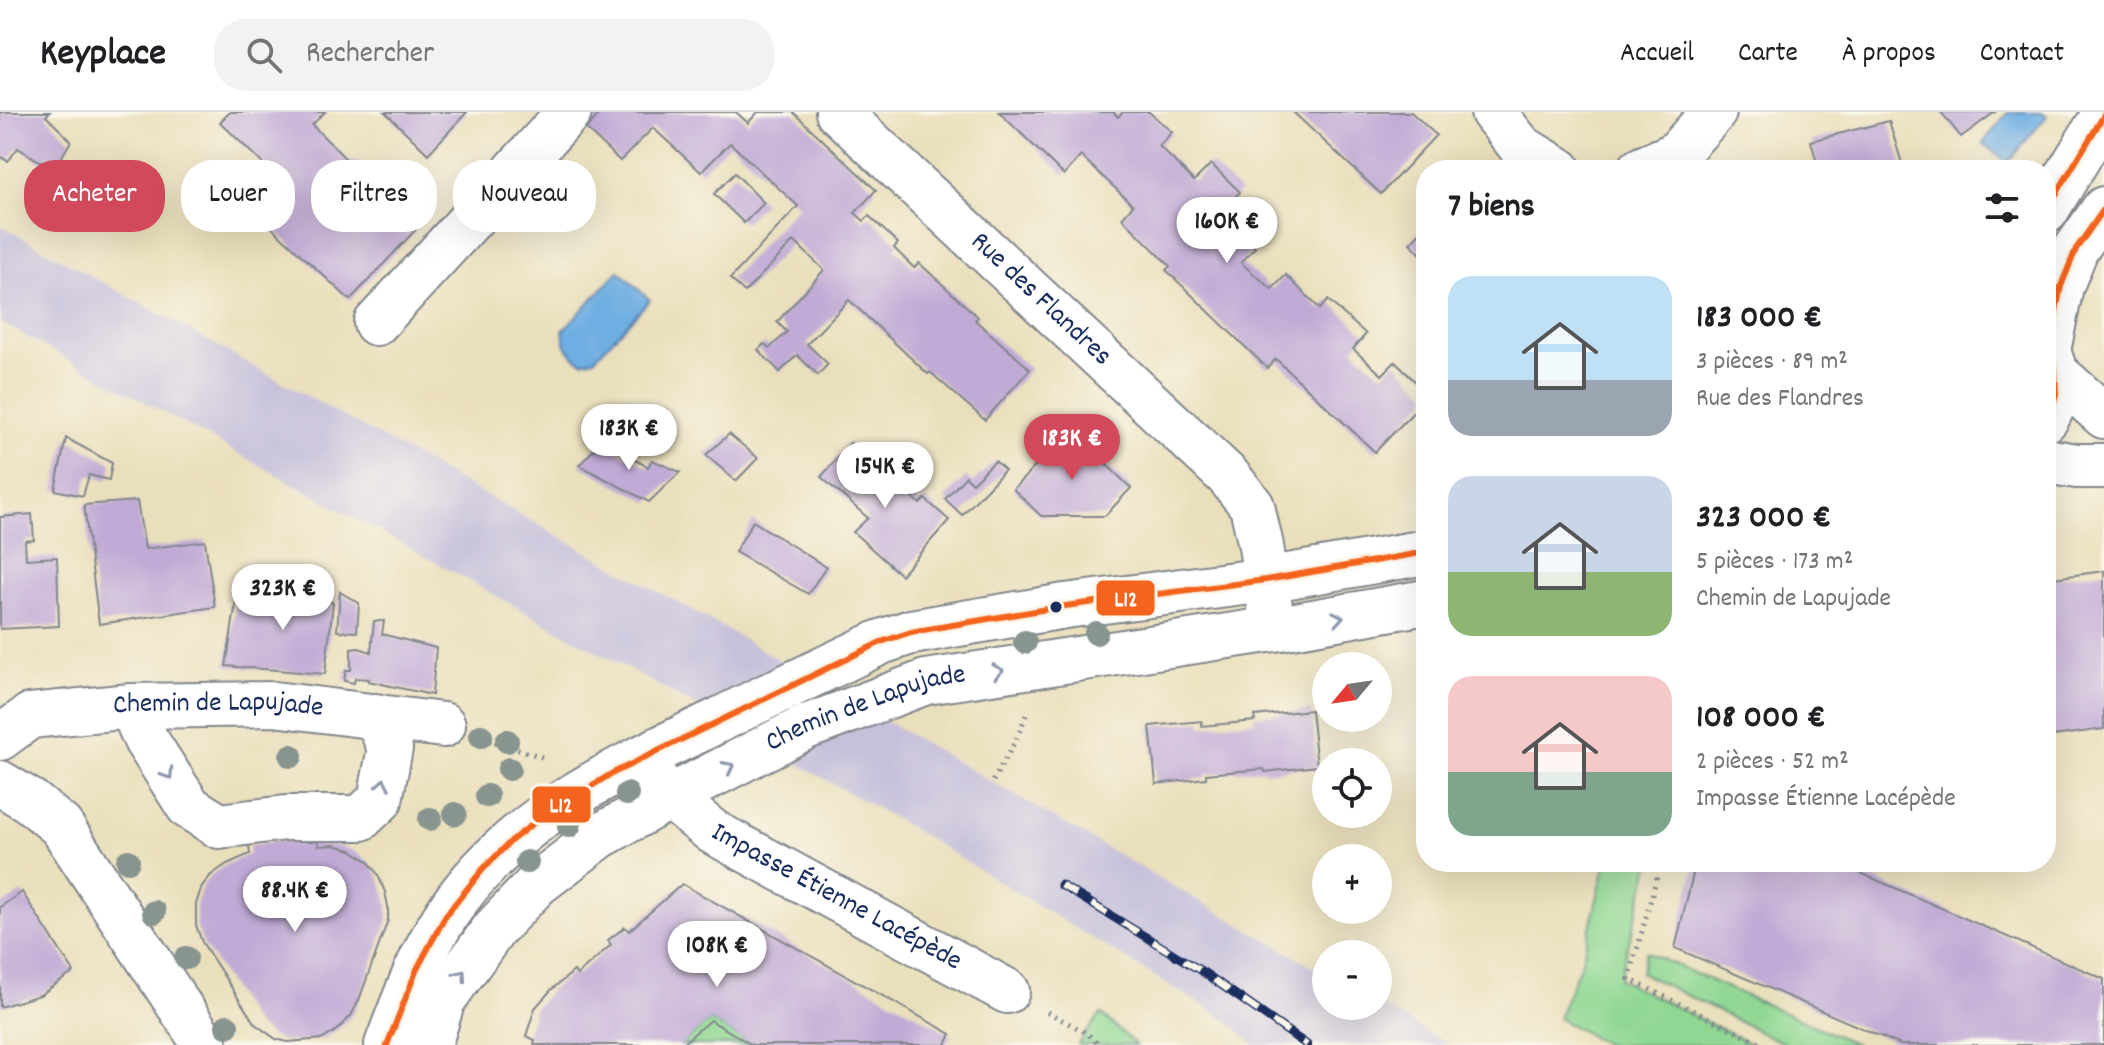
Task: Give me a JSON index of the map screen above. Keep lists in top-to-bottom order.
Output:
{
  "streets": {
    "street": ["Rue des Flandres", "Chemin de Lapujade", "Impasse Étienne Lacépède"]
  },
  "crossings": [
    ["Rue des Flandres", "Chemin de Lapujade"],
    ["Chemin de Lapujade", "Impasse Étienne Lacépède"]
  ],
  "lines": ["transit line L12"],
  "north": "bottom left",
  "page": {
    "header": "Keyplace",
    "search": "Rechercher",
    "nav": [
      "Accueil",
      "Carte",
      "À propos",
      "Contact"
    ],
    "chip": [
      "Acheter",
      "Louer",
      "Filtres",
      "Nouveau"
    ],
    "heading": "7 biens",
    "price": [
      "160K €",
      "183K €",
      "183K €",
      "154K €",
      "323K €",
      "88.4K €",
      "108K €"
    ],
    "list": [
      {
        "name": "183 000 €",
        "note": "3 pièces · 89 m² · Rue des Flandres"
      },
      {
        "name": "323 000 €",
        "note": "5 pièces · 173 m² · Chemin de Lapujade"
      },
      {
        "name": "108 000 €",
        "note": "2 pièces · 52 m² · Impasse Étienne Lacépède"
      }
    ],
    "map_buttons": ["+", "−"]
  }
}
